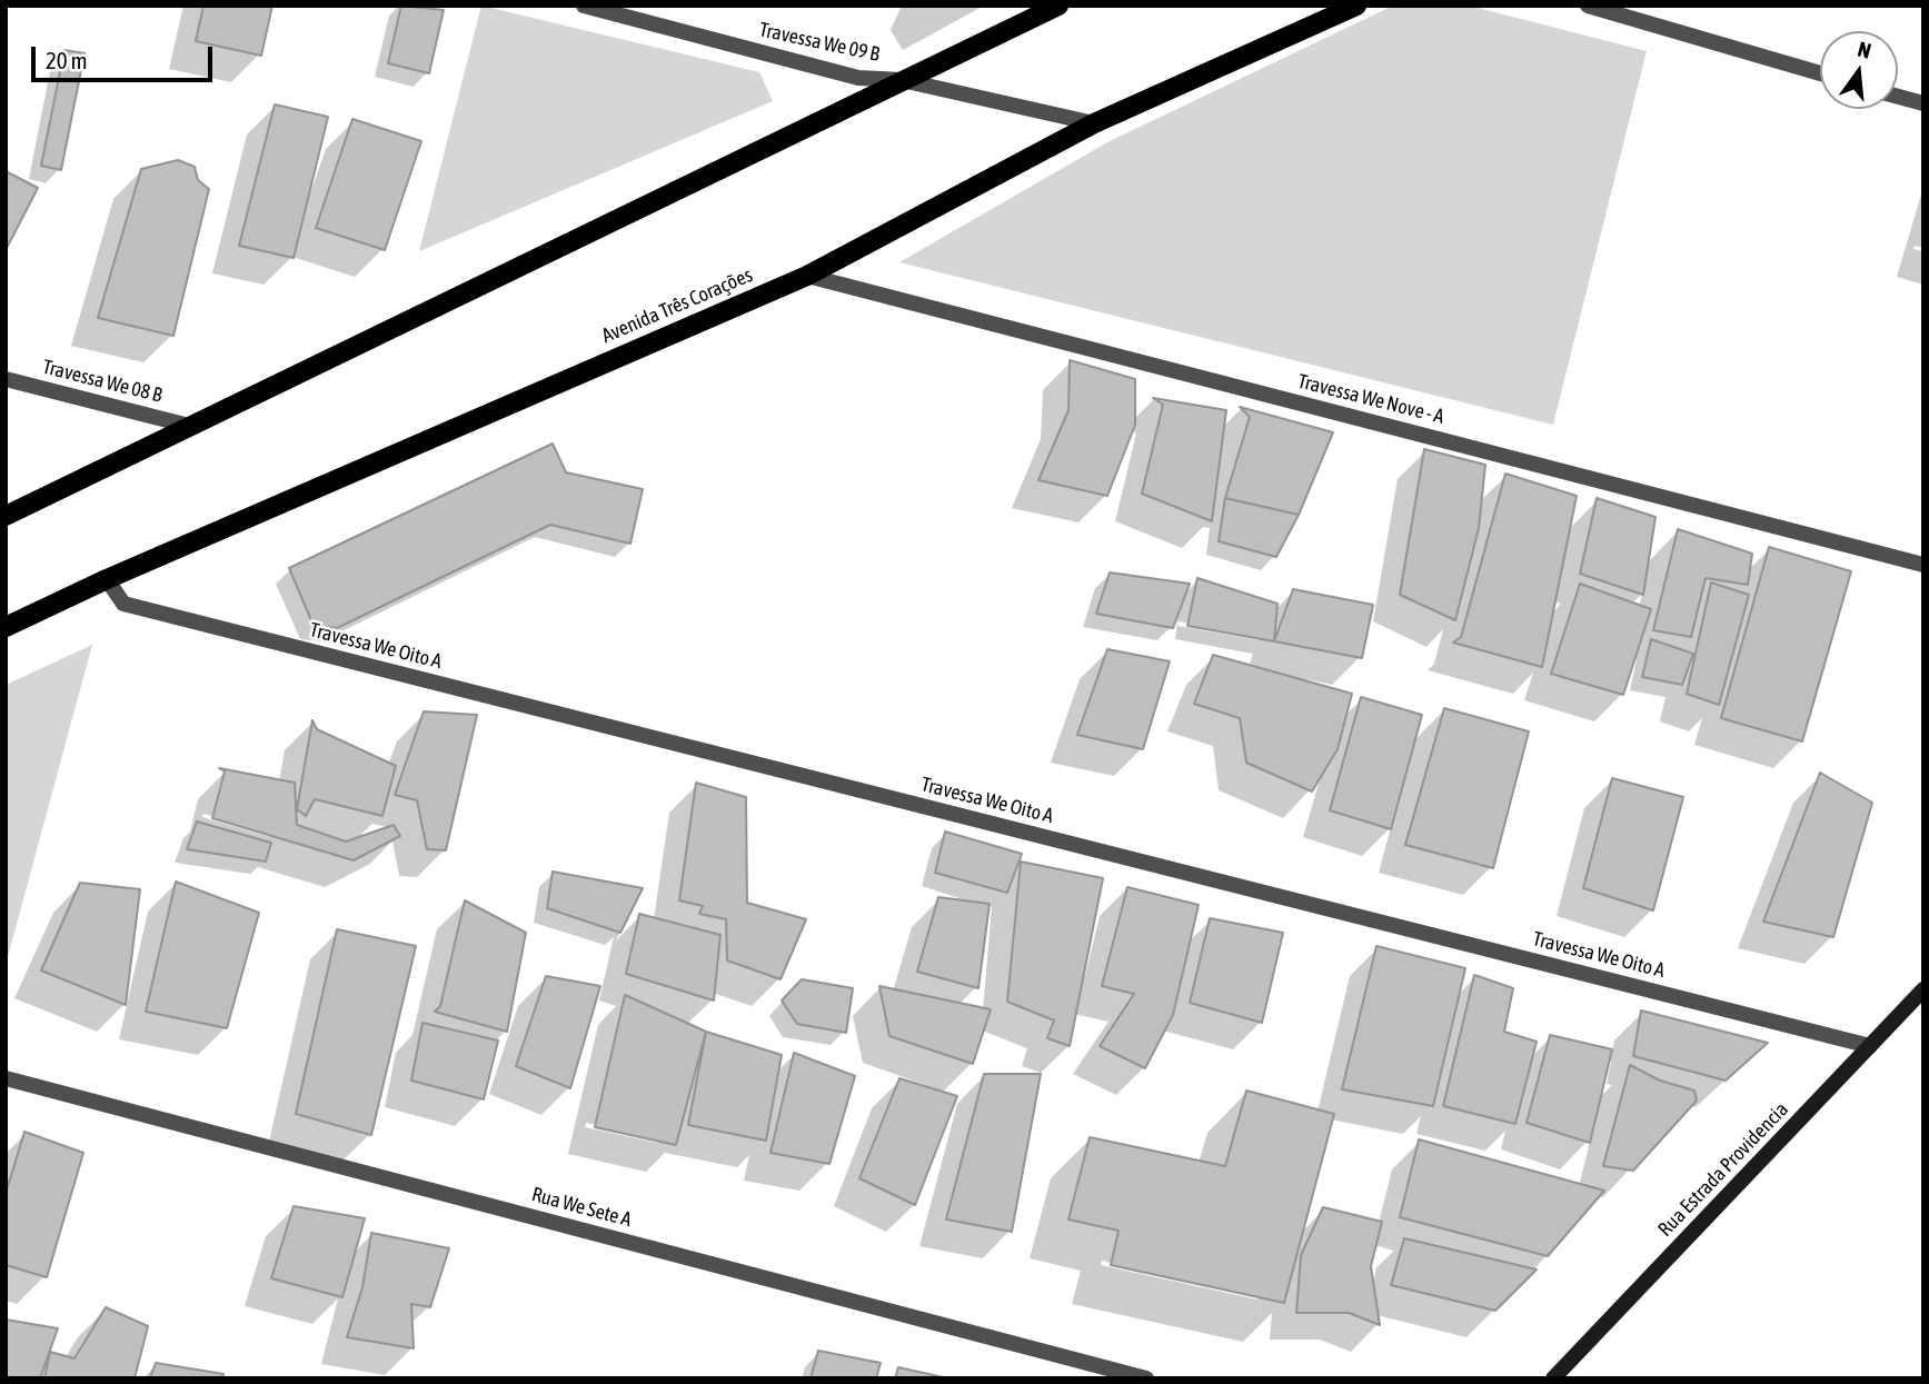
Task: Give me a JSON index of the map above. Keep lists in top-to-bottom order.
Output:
{
  "streets": {
    "main road": ["Avenida Três Corações", "Rua Estrada Providencia"],
    "street": [
      "Travessa We 09 B",
      "Travessa We 08 B",
      "Travessa We Nove - A",
      "Travessa We Oito A",
      "Rua We Sete A"
    ]
  },
  "crossings": [
    ["Travessa We 09 B", "Avenida Três Corações"],
    ["Avenida Três Corações", "Travessa We Nove - A"],
    ["Avenida Três Corações", "Travessa We Oito A"],
    ["Travessa We Oito A", "Rua Estrada Providencia"]
  ],
  "scale_bar": "20 m",
  "north": "top"
}
